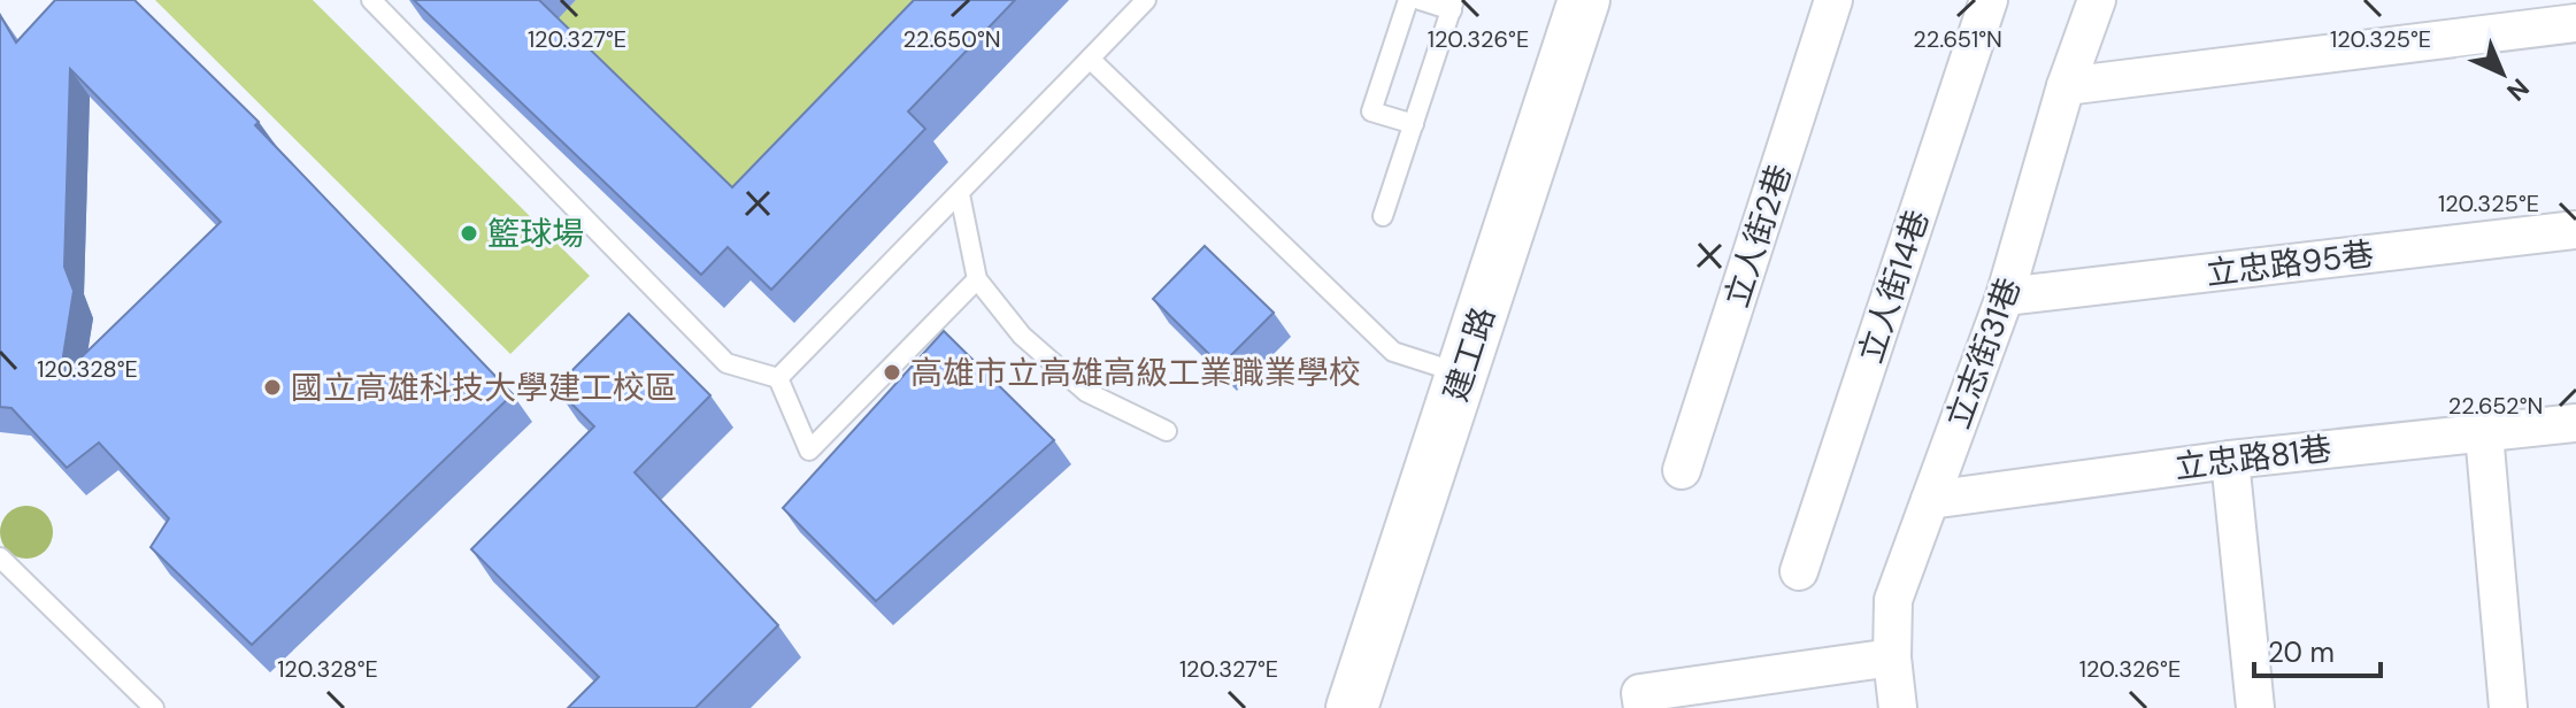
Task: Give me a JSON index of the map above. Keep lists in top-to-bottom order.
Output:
{
  "streets": {
    "street": [
      "立人街2巷",
      "立忠路95巷",
      "立人街14巷",
      "立志街31巷",
      "建工路",
      "立忠路81巷"
    ]
  },
  "crossings": [
    ["立忠路95巷", "立志街31巷"],
    ["立志街31巷", "立忠路81巷"]
  ],
  "places": ["籃球場", "高雄市立高雄高級工業職業學校", "國立高雄科技大學建工校區"],
  "scale_bar": "20 m",
  "north": "bottom right",
  "coordinates": [
    "22.650°N",
    "22.651°N",
    "120.327°E",
    "120.326°E",
    "120.325°E",
    "120.328°E",
    "22.652°N"
  ]
}
